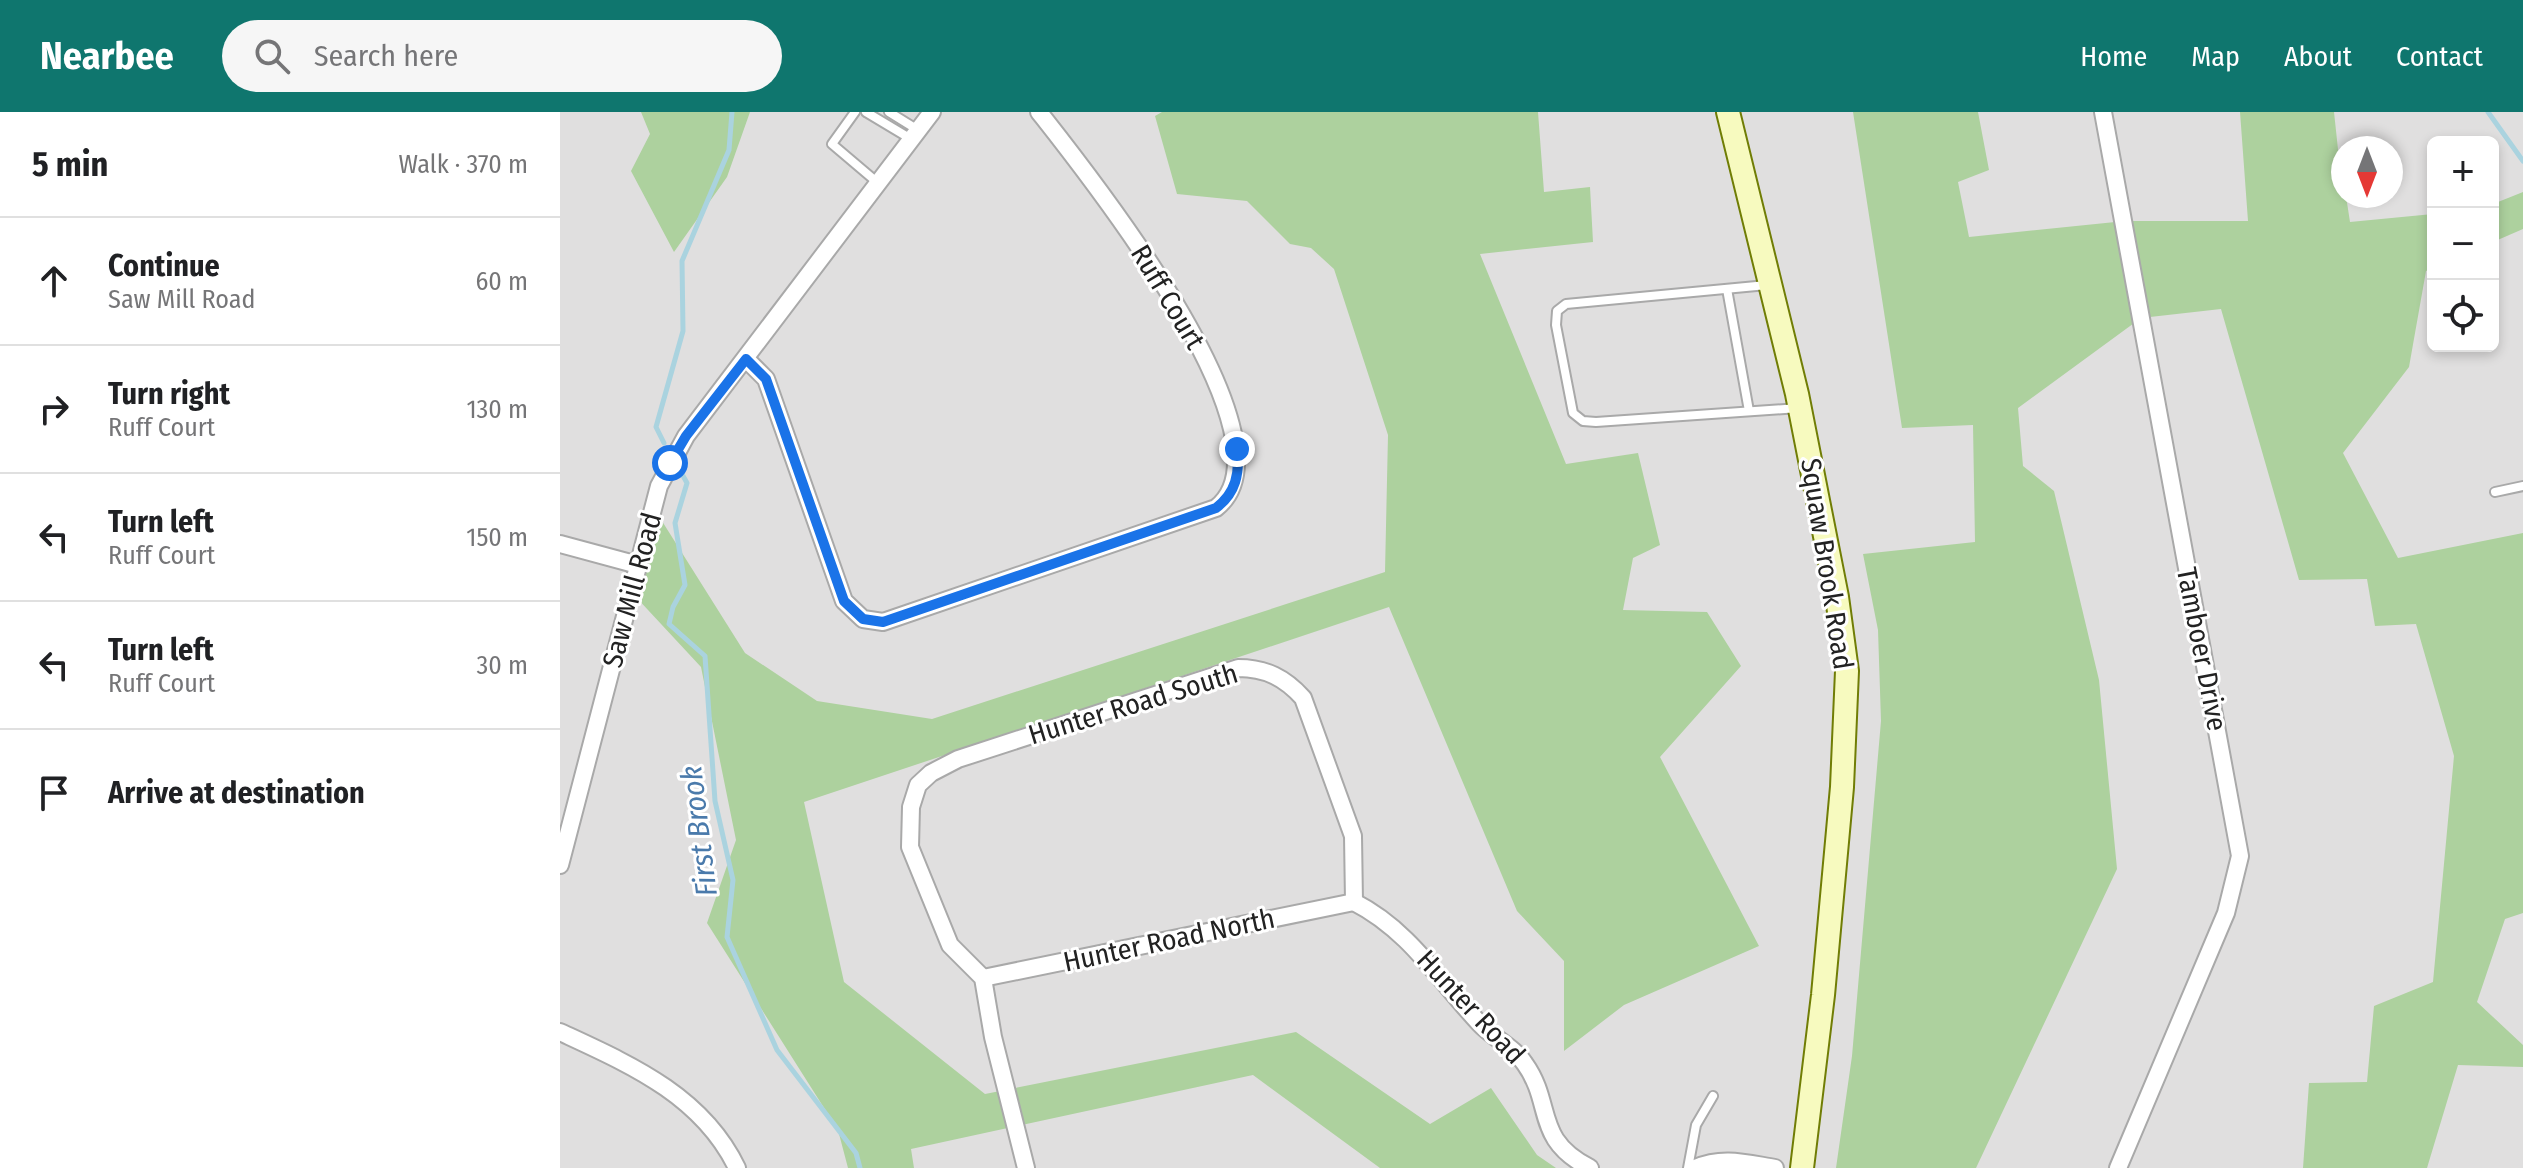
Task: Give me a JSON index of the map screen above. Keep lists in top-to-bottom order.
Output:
{
  "streets": {
    "street": [
      "Ruff Court",
      "Squaw Brook Road",
      "Saw Mill Road",
      "Tamboer Drive",
      "Hunter Road South",
      "Hunter Road North",
      "Hunter Road"
    ]
  },
  "crossings": [
    ["Ruff Court", "Saw Mill Road"],
    ["Hunter Road South", "Hunter Road North"],
    ["Hunter Road South", "Hunter Road"],
    ["Hunter Road North", "Hunter Road"]
  ],
  "water": ["First Brook"],
  "north": "bottom",
  "page": {
    "header": "Nearbee",
    "search": "Search here",
    "nav": [
      "Home",
      "Map",
      "About",
      "Contact"
    ],
    "heading": ["5 min", "Walk · 370 m"],
    "map_buttons": ["+", "−"],
    "list": [
      ["Continue", "Saw Mill Road", "60 m"],
      ["Turn right", "Ruff Court", "130 m"],
      ["Turn left", "Ruff Court", "150 m"],
      ["Turn left", "Ruff Court", "30 m"],
      "Arrive at destination"
    ]
  }
}
